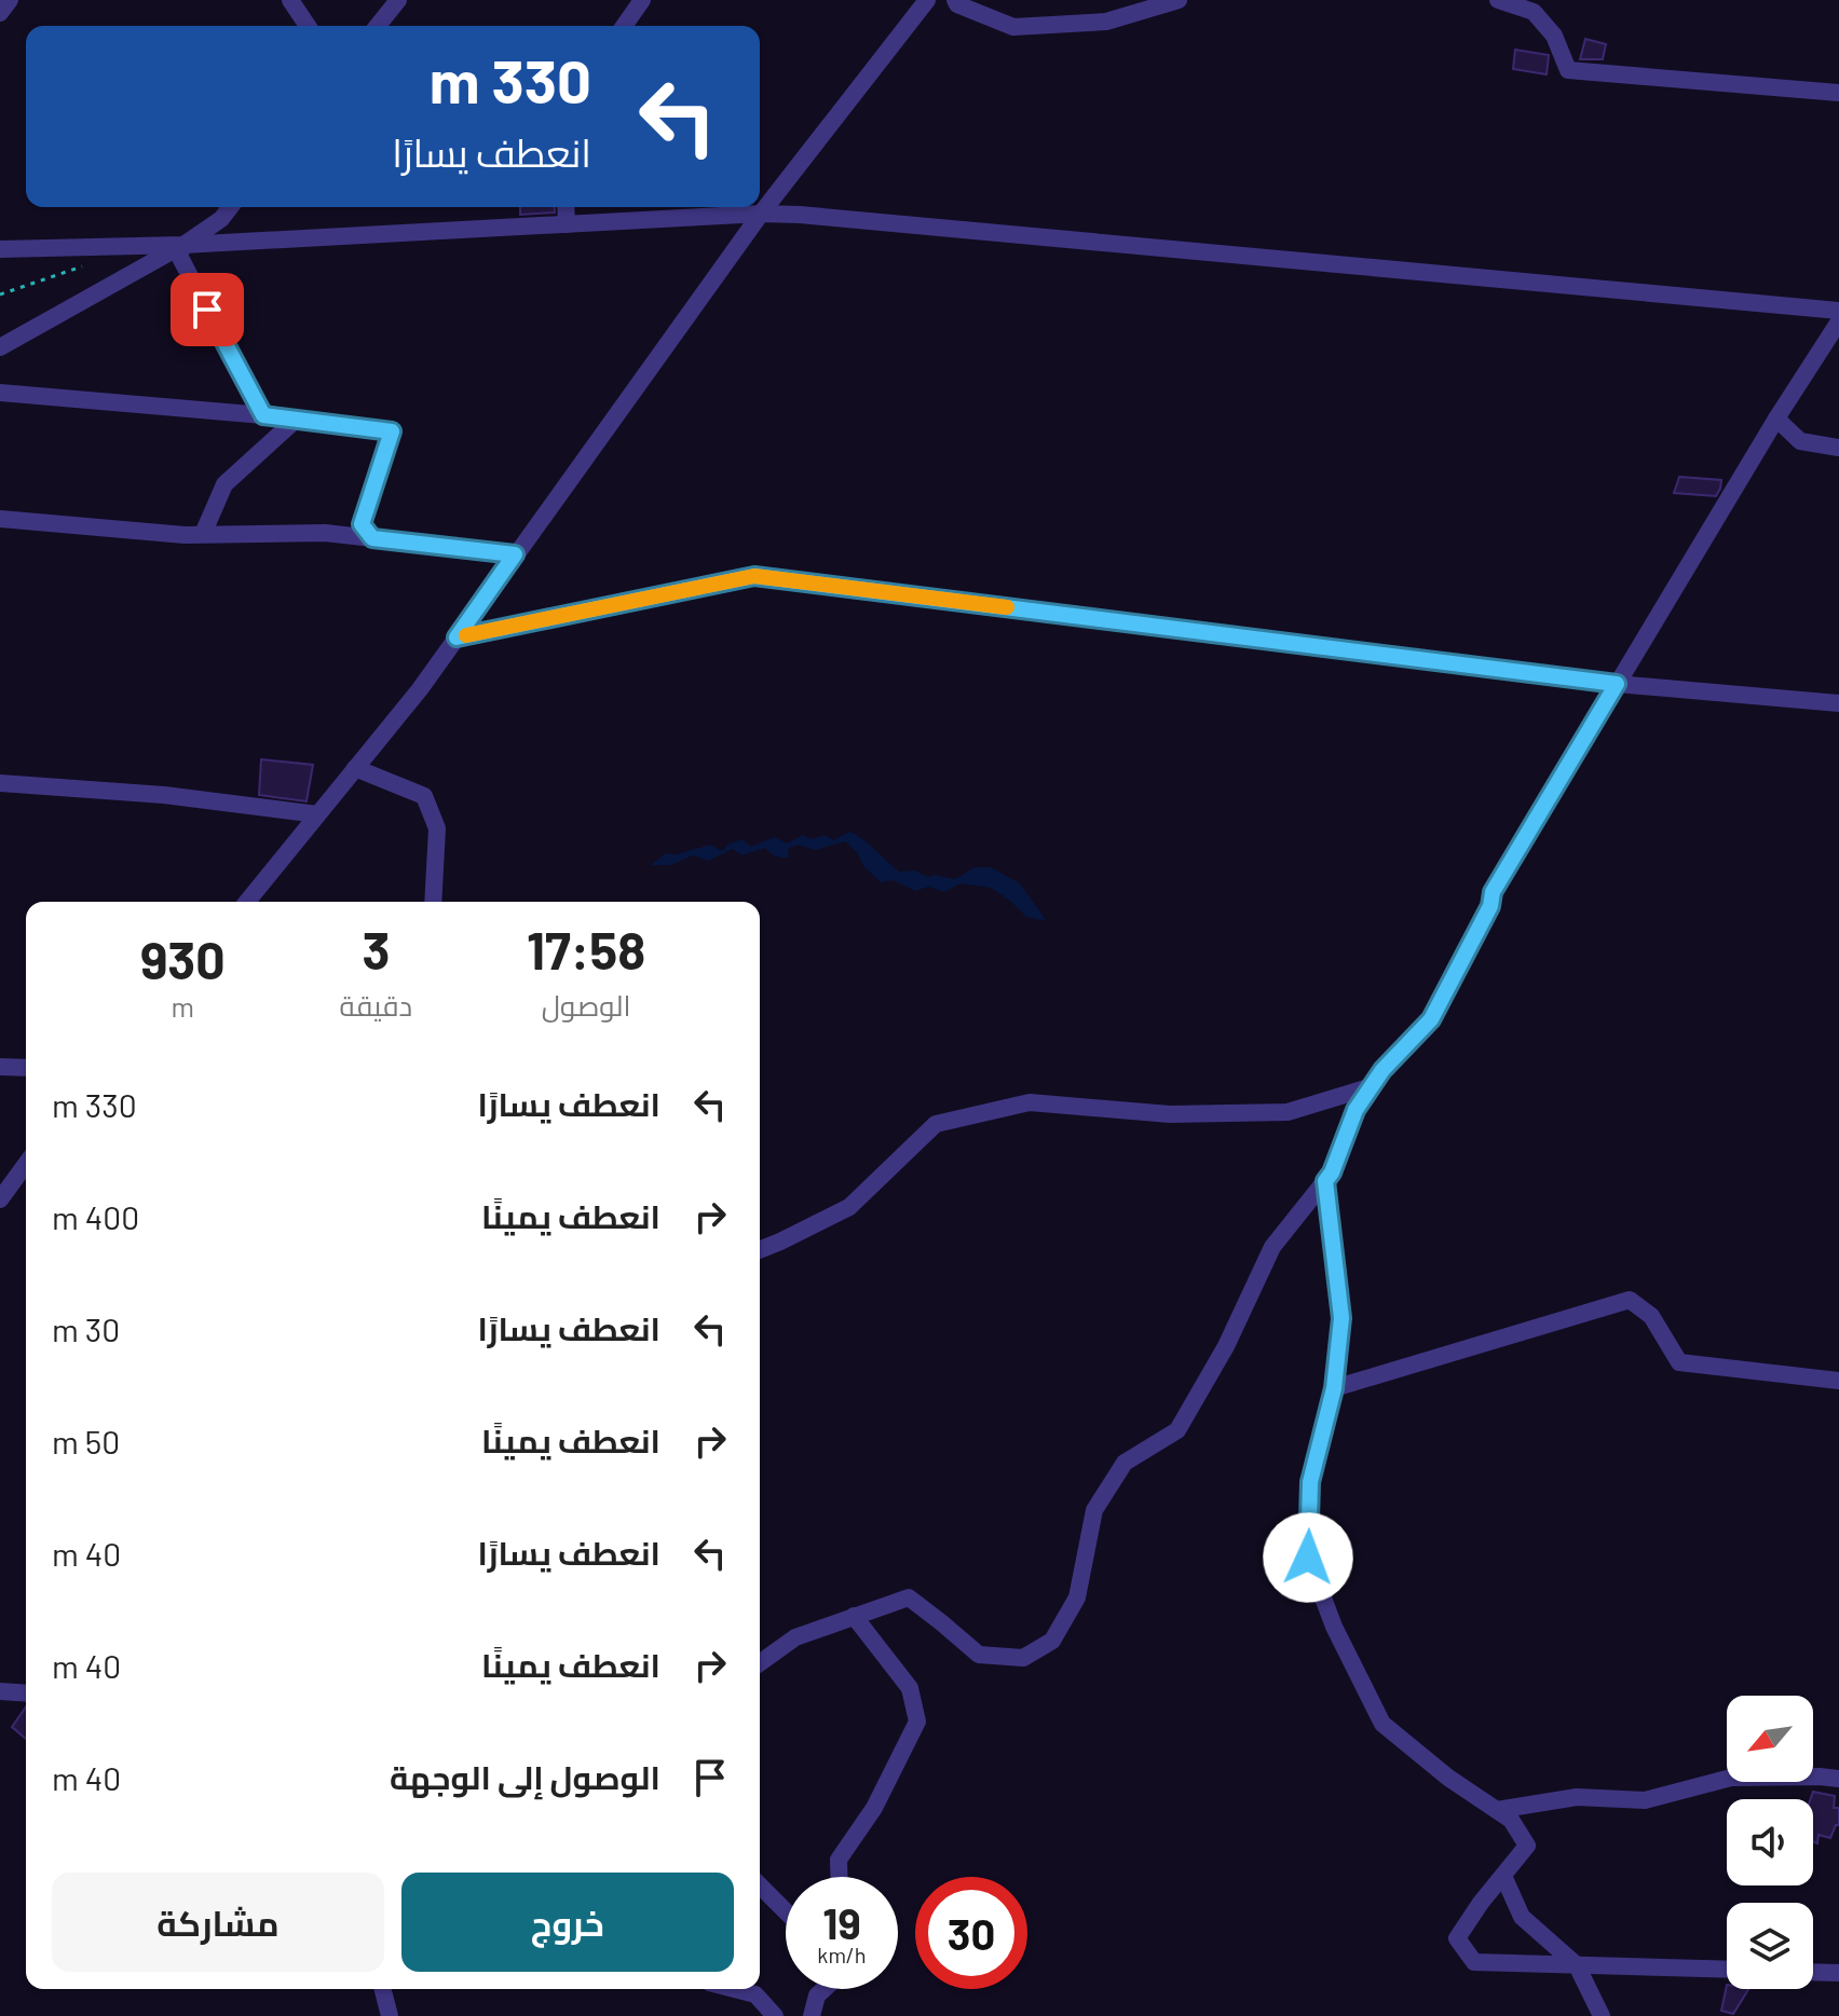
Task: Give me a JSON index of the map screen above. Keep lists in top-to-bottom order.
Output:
{
  "north": "bottom left",
  "page": {
    "turn": ["330 m", "انعطف يسارًا"],
    "eta": [
      "17:58",
      "الوصول",
      "3",
      "دقيقة",
      "930",
      "m"
    ],
    "list": [
      {
        "name": "انعطف يسارًا",
        "value": "330 m"
      },
      {
        "name": "انعطف يمينًا",
        "value": "400 m"
      },
      {
        "name": "انعطف يسارًا",
        "value": "30 m"
      },
      {
        "name": "انعطف يمينًا",
        "value": "50 m"
      },
      {
        "name": "انعطف يسارًا",
        "value": "40 m"
      },
      {
        "name": "انعطف يمينًا",
        "value": "40 m"
      },
      {
        "name": "الوصول إلى الوجهة",
        "value": "40 m"
      }
    ],
    "buttons": ["خروج", "مشاركة"],
    "speed": "19 km/h",
    "limit": "30"
  }
}
